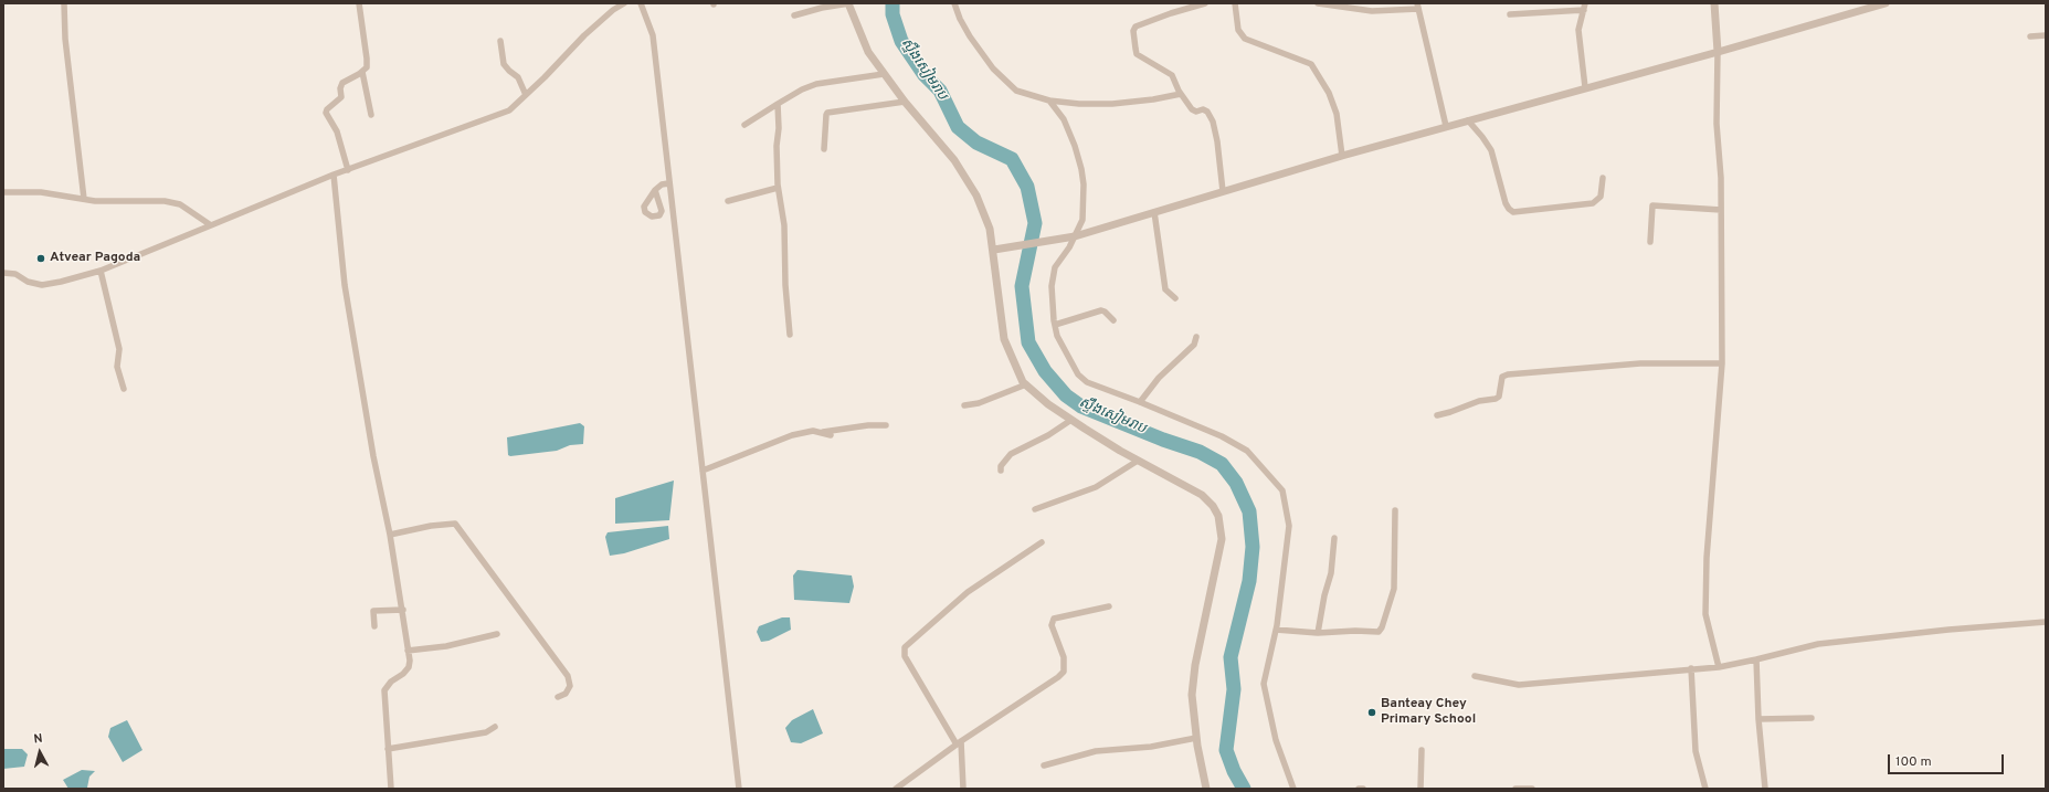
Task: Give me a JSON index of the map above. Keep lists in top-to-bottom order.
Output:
{
  "water": ["ស្ទឹងសៀមរាប"],
  "places": ["Atvear Pagoda", "Banteay Chey Primary School"],
  "scale_bar": "100 m",
  "north": "top"
}
